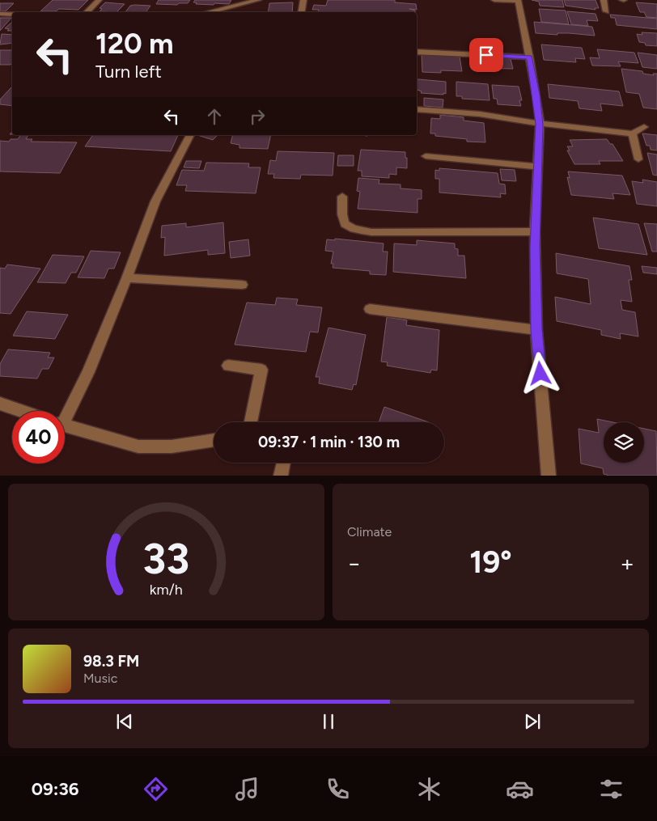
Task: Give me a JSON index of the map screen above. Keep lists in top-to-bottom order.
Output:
{
  "page": {
    "turn": ["120 m", "Turn left"],
    "limit": "40",
    "trip": "09:37 · 1 min · 130 m",
    "tile": "Climate",
    "heat": ["−", "19°", "+"],
    "song": ["98.3 FM", "Music"],
    "tabs": "09:36",
    "gauge": ["33", "km/h"]
  }
}
